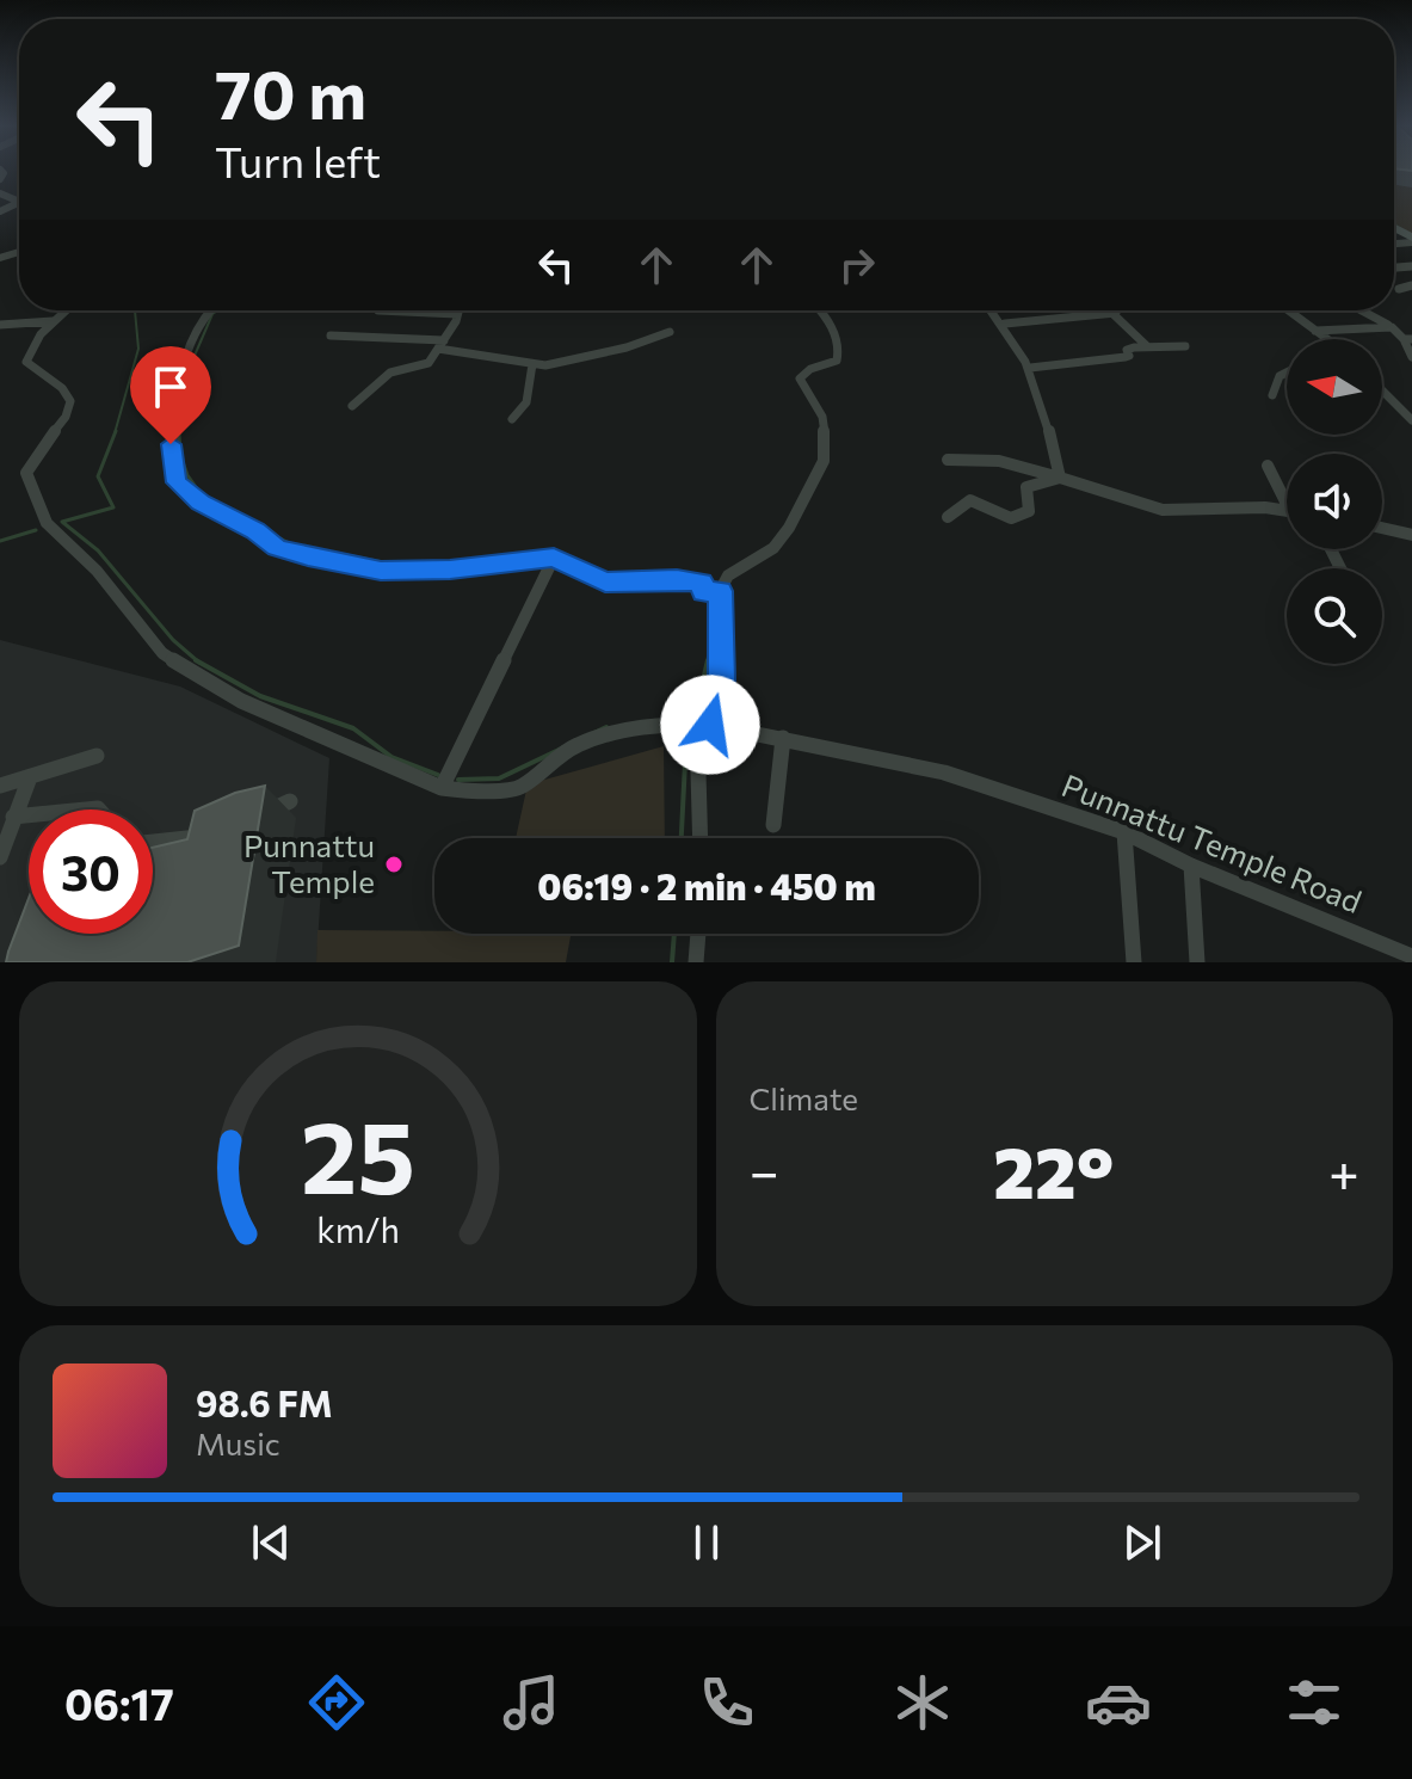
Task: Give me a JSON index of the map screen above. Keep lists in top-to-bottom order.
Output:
{
  "streets": {
    "street": ["Punnattu Temple Road"]
  },
  "places": ["Punnattu Temple"],
  "north": "left",
  "page": {
    "turn": ["70 m", "Turn left"],
    "limit": "30",
    "trip": "06:19 · 2 min · 450 m",
    "tile": "Climate",
    "heat": ["−", "22°", "+"],
    "song": ["98.6 FM", "Music"],
    "tabs": "06:17",
    "gauge": ["25", "km/h"]
  }
}
